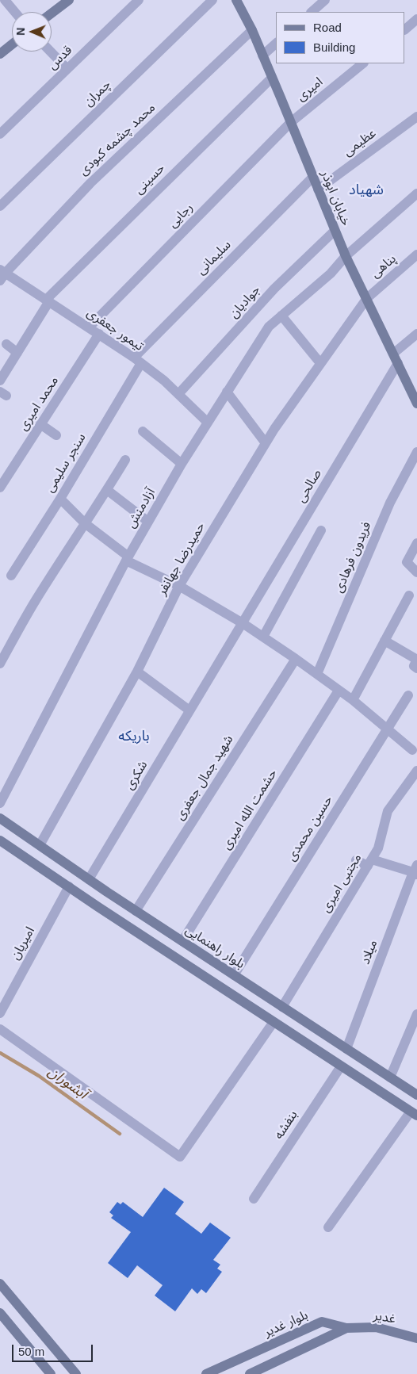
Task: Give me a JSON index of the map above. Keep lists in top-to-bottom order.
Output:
{
  "streets": {
    "main road": [
      "خیابان ابوذر",
      "بلوار راهنمایی",
      "غدیر",
      "بلوار غدیر"
    ],
    "street": [
      "قدس",
      "امیری",
      "چمران",
      "محمد چشمه کبودی",
      "عظیمی",
      "حسینی",
      "رجایی",
      "سلیمانی",
      "پناهی",
      "جوادیان",
      "تیمور جعفری",
      "محمد امیری",
      "سنجر سلیمی",
      "صالحی",
      "آزادمنش",
      "فریدون فرهادی",
      "حمیدرضا جهانفر",
      "شکری",
      "شهید جمال جعفری",
      "حشمت الله امیری",
      "حسین محمدی",
      "مجتبی امیری",
      "امیریان",
      "میلاد",
      "بنفشه"
    ]
  },
  "crossings": [
    ["امیری", "خیابان ابوذر"],
    ["امیری", "رجایی"],
    ["محمد چشمه کبودی", "خیابان ابوذر"],
    ["محمد چشمه کبودی", "تیمور جعفری"],
    ["عظیمی", "خیابان ابوذر"],
    ["حسینی", "خیابان ابوذر"],
    ["حسینی", "تیمور جعفری"],
    ["خیابان ابوذر", "رجایی"],
    ["خیابان ابوذر", "سلیمانی"],
    ["خیابان ابوذر", "پناهی"],
    ["خیابان ابوذر", "جوادیان"],
    ["خیابان ابوذر", "صالحی"],
    ["خیابان ابوذر", "آزادمنش"],
    ["خیابان ابوذر", "حمیدرضا جهانفر"],
    ["رجایی", "تیمور جعفری"],
    ["سلیمانی", "تیمور جعفری"],
    ["سلیمانی", "سنجر سلیمی"],
    ["پناهی", "حمیدرضا جهانفر"],
    ["جوادیان", "تیمور جعفری"],
    ["تیمور جعفری", "محمد امیری"],
    ["تیمور جعفری", "سنجر سلیمی"],
    ["تیمور جعفری", "آزادمنش"],
    ["صالحی", "شکری"],
    ["حمیدرضا جهانفر", "بلوار راهنمایی"],
    ["شکری", "بلوار راهنمایی"],
    ["شهید جمال جعفری", "بلوار راهنمایی"],
    ["حشمت الله امیری", "بلوار راهنمایی"],
    ["حسین محمدی", "بلوار راهنمایی"],
    ["مجتبی امیری", "بلوار راهنمایی"],
    ["بلوار راهنمایی", "میلاد"],
    ["غدیر", "بلوار غدیر"]
  ],
  "districts": ["شهیاد", "باریکه"],
  "water": ["آبشوران"],
  "legend": ["Road", "Building"],
  "scale_bar": "50 m",
  "north": "left"
}
